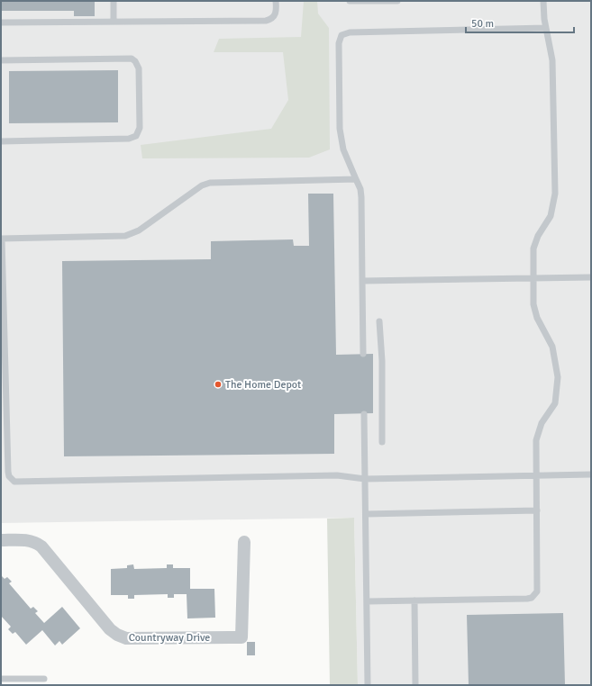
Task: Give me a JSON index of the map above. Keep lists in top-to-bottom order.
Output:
{
  "streets": {
    "street": ["Countryway Drive"]
  },
  "places": ["The Home Depot"],
  "scale_bar": "50 m"
}
